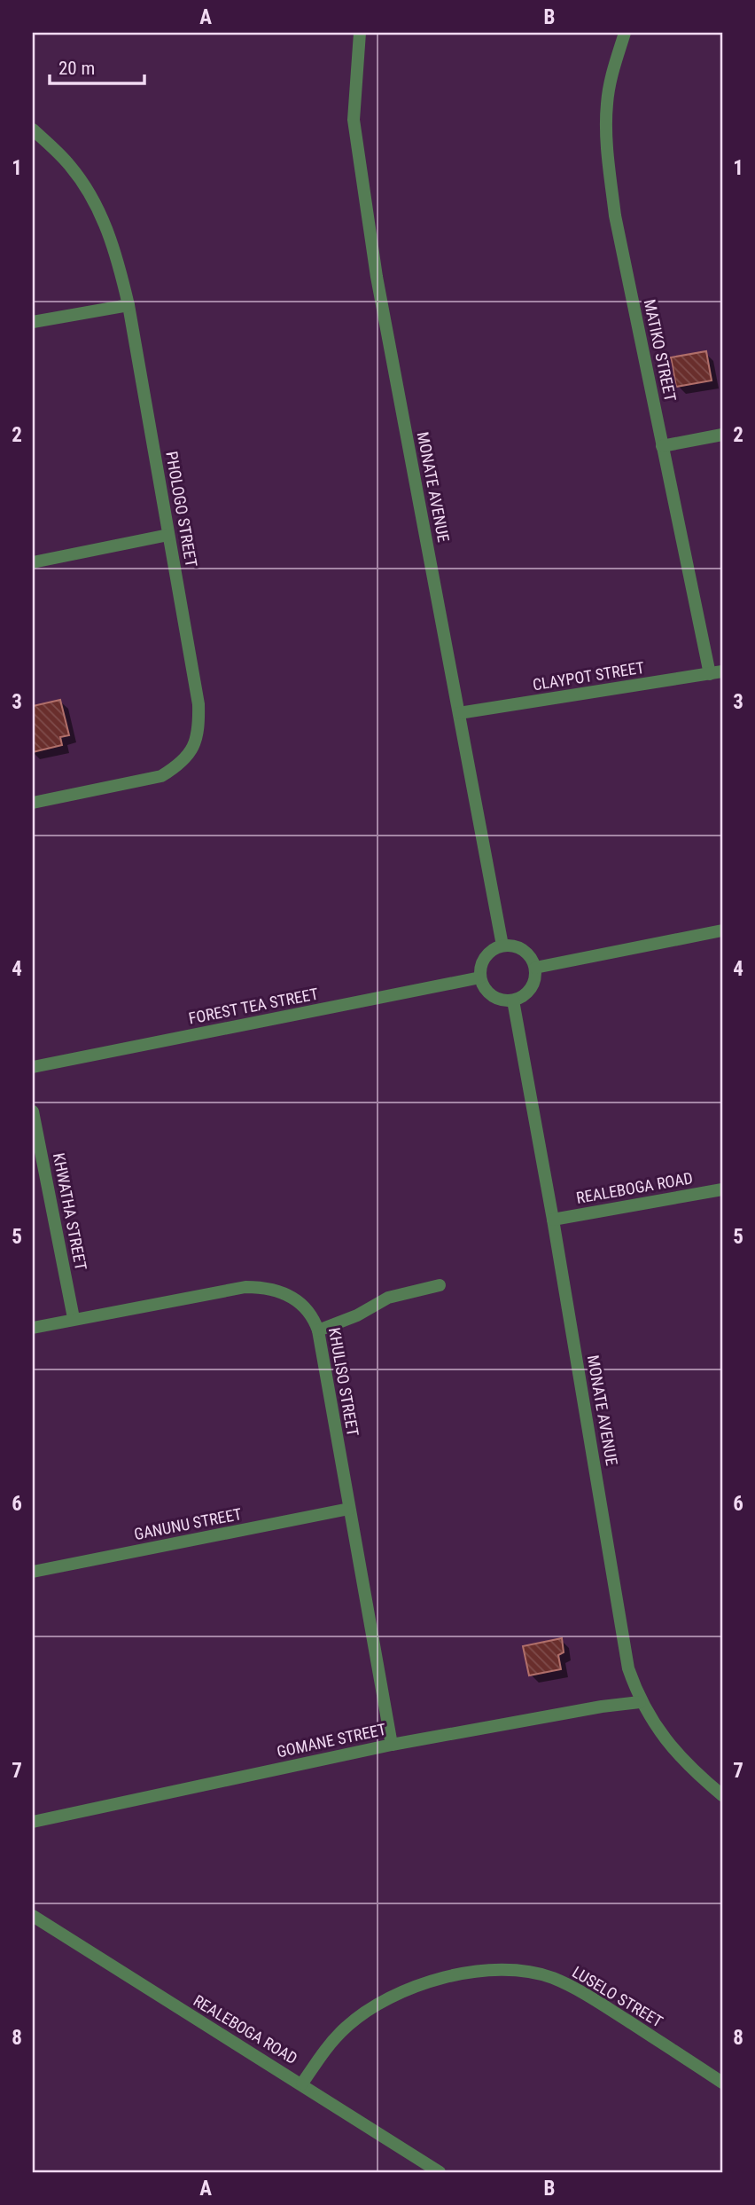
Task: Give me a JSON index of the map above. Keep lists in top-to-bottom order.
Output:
{
  "streets": {
    "street": [
      "MATIKO STREET",
      "MONATE AVENUE",
      "PHOLOGO STREET",
      "CLAYPOT STREET",
      "FOREST TEA STREET",
      "REALEBOGA ROAD",
      "KHWATHA STREET",
      "KHULISO STREET",
      "GANUNU STREET",
      "GOMANE STREET",
      "LUSELO STREET"
    ]
  },
  "crossings": [
    ["MATIKO STREET", "CLAYPOT STREET"],
    ["MONATE AVENUE", "CLAYPOT STREET"],
    ["MONATE AVENUE", "FOREST TEA STREET"],
    ["MONATE AVENUE", "REALEBOGA ROAD"],
    ["MONATE AVENUE", "GOMANE STREET"],
    ["REALEBOGA ROAD", "LUSELO STREET"],
    ["KHWATHA STREET", "KHULISO STREET"],
    ["KHULISO STREET", "GANUNU STREET"],
    ["KHULISO STREET", "GOMANE STREET"]
  ],
  "scale_bar": "20 m",
  "grid": {
    "columns": ["A", "B"],
    "rows": [
      "1",
      "2",
      "3",
      "4",
      "5",
      "6",
      "7",
      "8"
    ]
  }
}
